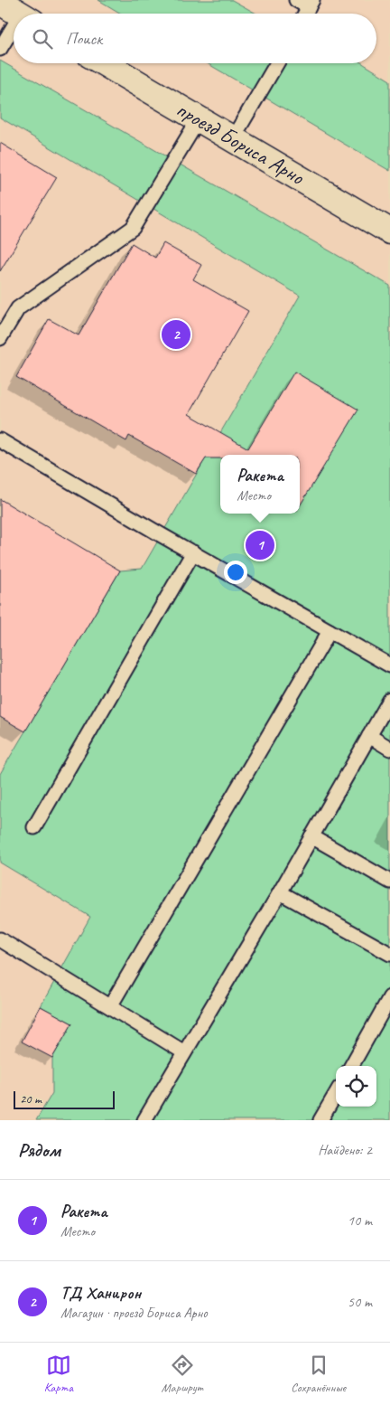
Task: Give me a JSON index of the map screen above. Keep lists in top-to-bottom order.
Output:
{
  "streets": {
    "street": ["проезд Бориса Арно"]
  },
  "scale_bar": "20 m",
  "page": {
    "search": "Поиск",
    "pins": ["2", "1"],
    "popup": ["Ракета", "Место"],
    "scale": "20 m",
    "heading": ["Рядом", "Найдено: 2"],
    "list": [
      {
        "mark": "1",
        "name": "Ракета",
        "note": "Место",
        "value": "10 m"
      },
      {
        "mark": "2",
        "name": "ТД Ханирон",
        "note": "Магазин · проезд Бориса Арно",
        "value": "50 m"
      }
    ],
    "nav": ["Карта", "Маршрут", "Сохранённые"]
  }
}
